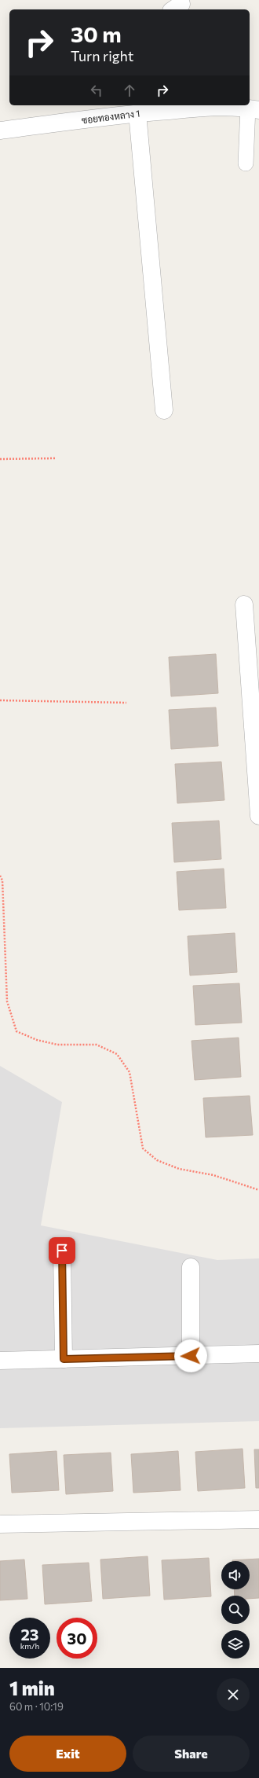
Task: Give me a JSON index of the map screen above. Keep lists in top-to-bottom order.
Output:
{
  "streets": {
    "street": ["ซอยทองหลาง 1"]
  },
  "page": {
    "turn": ["30 m", "Turn right"],
    "speed": "23 km/h",
    "limit": "30",
    "heading": ["1 min", "60 m · 10:19"],
    "buttons": ["Exit", "Share"]
  }
}
